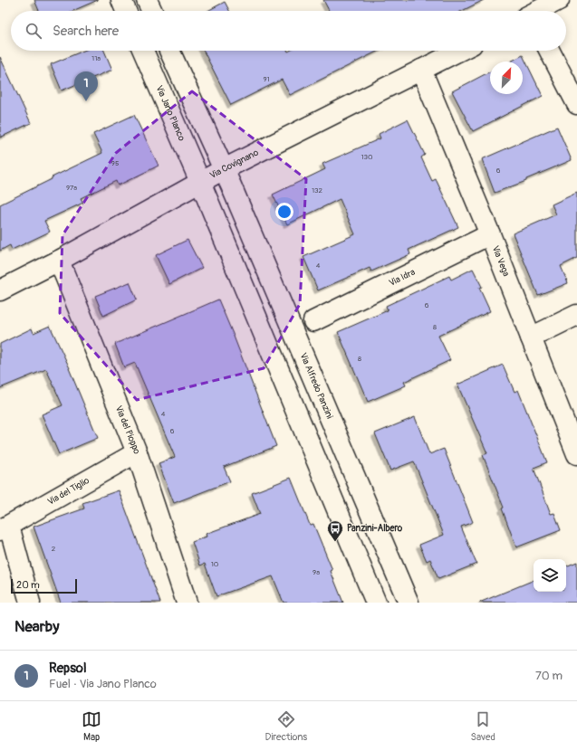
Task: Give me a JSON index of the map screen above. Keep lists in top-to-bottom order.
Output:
{
  "streets": {
    "street": [
      "Via Jano Planco",
      "Via Covignano",
      "Via Vega",
      "Via Idra",
      "Via Alfredo Panzini",
      "Via del Pioppo",
      "Via del Tiglio"
    ]
  },
  "crossings": [
    ["Via Jano Planco", "Via Covignano"],
    ["Via Covignano", "Via Vega"],
    ["Via Covignano", "Via Alfredo Panzini"],
    ["Via Covignano", "Via del Pioppo"],
    ["Via Vega", "Via Idra"],
    ["Via del Pioppo", "Via del Tiglio"]
  ],
  "places": {
    "bus stop": ["Panzini-Albero"]
  },
  "house_numbers": [
    "11a",
    "91",
    "130",
    "95",
    "6",
    "97a",
    "132",
    "4",
    "6",
    "8",
    "8",
    "4",
    "6",
    "2",
    "10",
    "9a"
  ],
  "scale_bar": "20 m",
  "north": "top right",
  "page": {
    "search": "Search here",
    "pins": "1",
    "scale": "20 m",
    "heading": "Nearby",
    "list": [
      {
        "mark": "1",
        "name": "Repsol",
        "note": "Fuel · Via Jano Planco",
        "value": "70 m"
      }
    ],
    "nav": ["Map", "Directions", "Saved"]
  }
}
